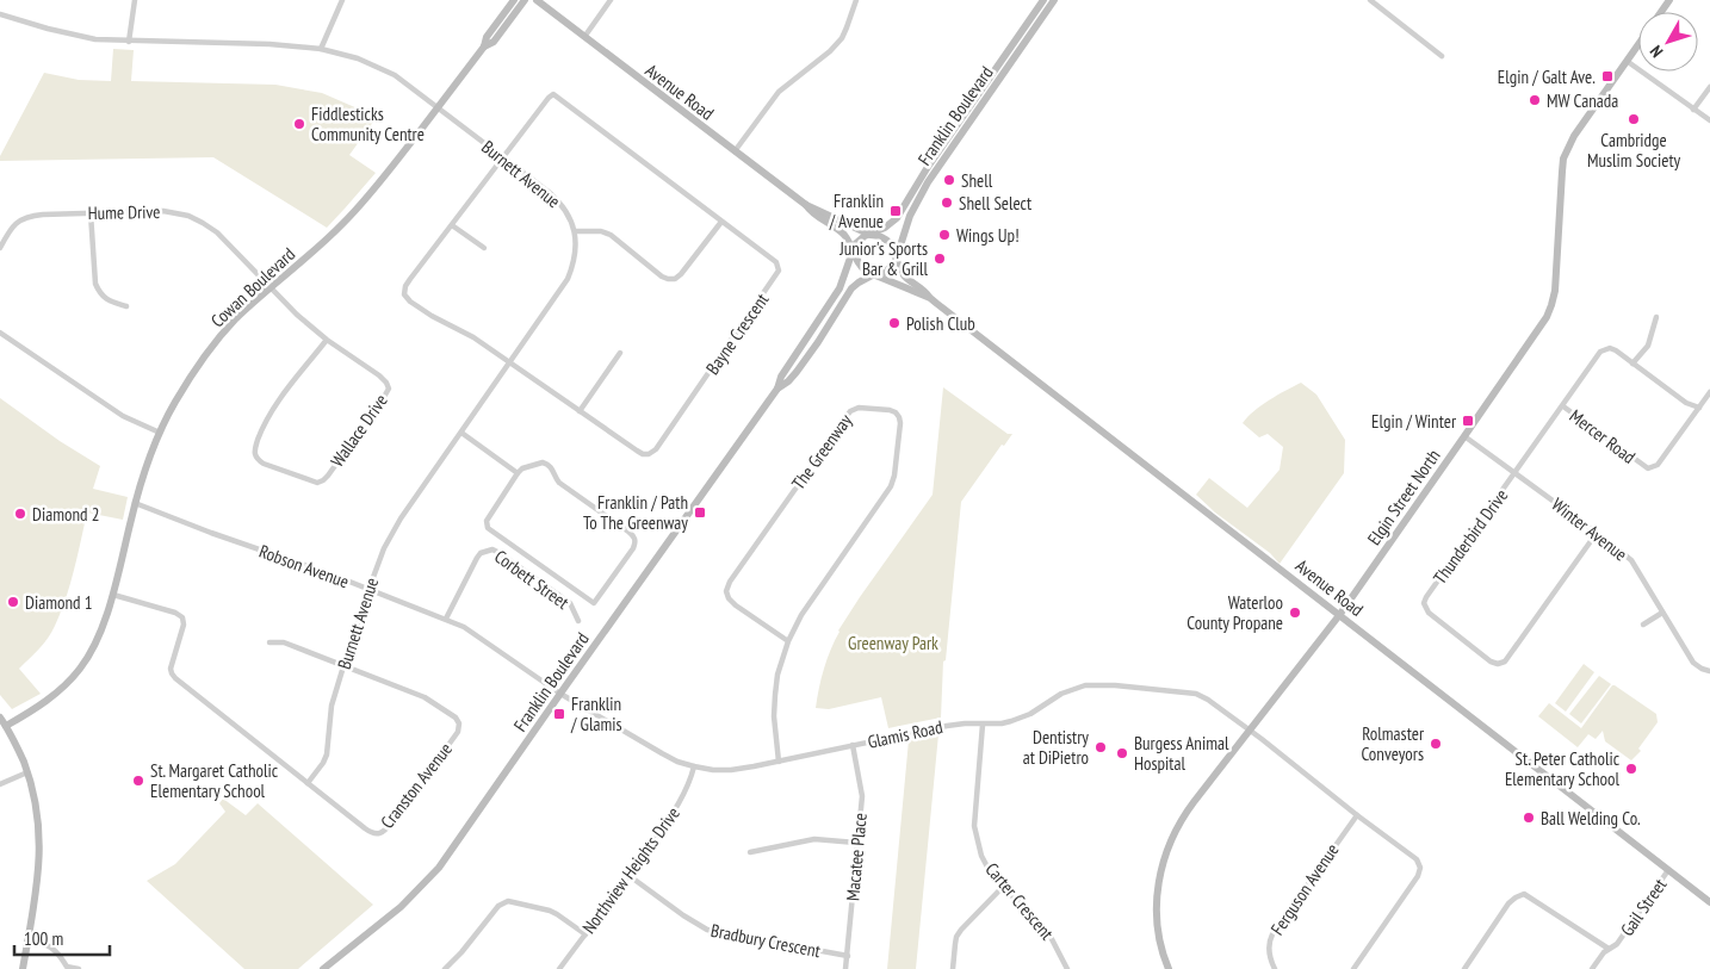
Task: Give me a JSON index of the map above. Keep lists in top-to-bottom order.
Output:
{
  "streets": {
    "street": [
      "Avenue Road",
      "Franklin Boulevard",
      "Burnett Avenue",
      "Hume Drive",
      "Cowan Boulevard",
      "Bayne Crescent",
      "Wallace Drive",
      "Mercer Road",
      "The Greenway",
      "Elgin Street North",
      "Winter Avenue",
      "Thunderbird Drive",
      "Robson Avenue",
      "Corbett Street",
      "Glamis Road",
      "Cranston Avenue",
      "Macatee Place",
      "Northview Heights Drive",
      "Ferguson Avenue",
      "Carter Crescent",
      "Gail Street",
      "Bradbury Crescent"
    ]
  },
  "crossings": [
    ["Avenue Road", "Franklin Boulevard"],
    ["Avenue Road", "Elgin Street North"],
    ["Avenue Road", "Gail Street"],
    ["Franklin Boulevard", "Robson Avenue"],
    ["Franklin Boulevard", "Glamis Road"],
    ["Burnett Avenue", "Cowan Boulevard"],
    ["Burnett Avenue", "Bayne Crescent"],
    ["Burnett Avenue", "Robson Avenue"],
    ["Burnett Avenue", "Cranston Avenue"],
    ["Hume Drive", "Cowan Boulevard"],
    ["Hume Drive", "Wallace Drive"],
    ["Cowan Boulevard", "Wallace Drive"],
    ["Cowan Boulevard", "Robson Avenue"],
    ["Cowan Boulevard", "Cranston Avenue"],
    ["Mercer Road", "Thunderbird Drive"],
    ["The Greenway", "Glamis Road"],
    ["Elgin Street North", "Winter Avenue"],
    ["Elgin Street North", "Glamis Road"],
    ["Winter Avenue", "Thunderbird Drive"],
    ["Robson Avenue", "Corbett Street"],
    ["Robson Avenue", "Glamis Road"],
    ["Glamis Road", "Macatee Place"],
    ["Glamis Road", "Northview Heights Drive"],
    ["Glamis Road", "Carter Crescent"],
    ["Macatee Place", "Bradbury Crescent"],
    ["Northview Heights Drive", "Bradbury Crescent"]
  ],
  "parks": ["Greenway Park"],
  "places": {
    "transit": [
      "Elgin / Galt Ave.",
      "Franklin / Avenue",
      "Elgin / Winter",
      "Franklin / Path To The Greenway",
      "Franklin / Glamis"
    ],
    "other": [
      "MW Canada",
      "Cambridge Muslim Society",
      "Fiddlesticks Community Centre",
      "Shell",
      "Shell Select",
      "Wings Up!",
      "Junior's Sports Bar & Grill",
      "Polish Club",
      "Diamond 2",
      "Diamond 1",
      "Waterloo County Propane",
      "Rolmaster Conveyors",
      "Dentistry at DiPietro",
      "Burgess Animal Hospital",
      "St. Peter Catholic Elementary School",
      "St. Margaret Catholic Elementary School",
      "Ball Welding Co."
    ]
  },
  "scale_bar": "100 m",
  "north": "bottom left"
}
